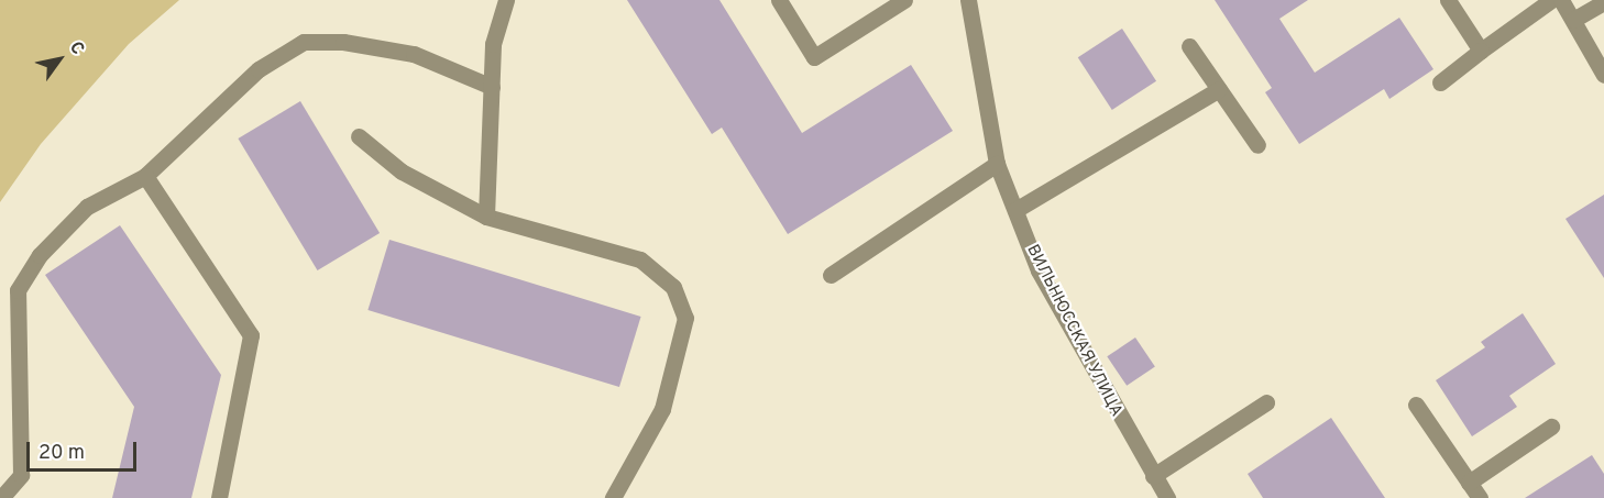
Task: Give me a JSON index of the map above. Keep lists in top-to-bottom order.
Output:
{
  "streets": {
    "street": ["ВИЛЬНЮССКАЯ УЛИЦА"]
  },
  "scale_bar": "20 m",
  "north": "top right"
}
